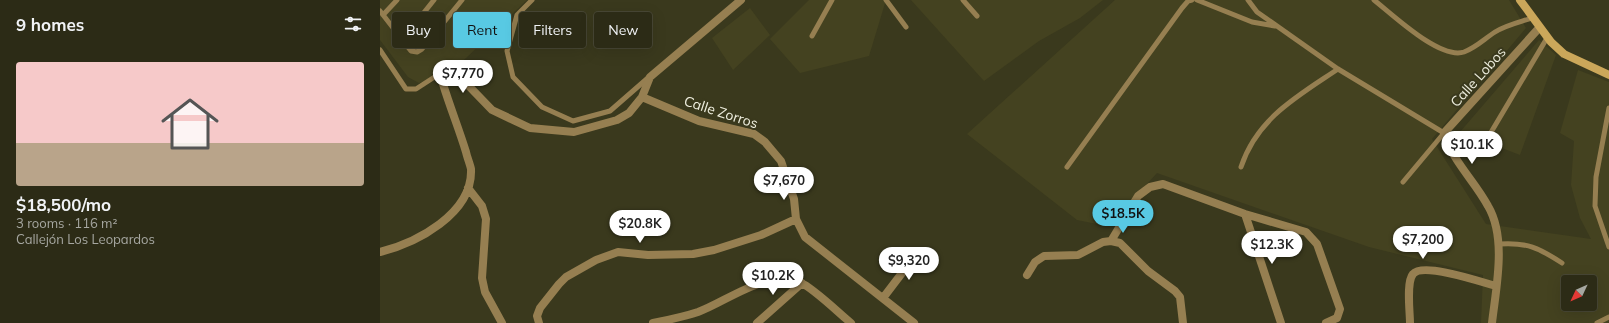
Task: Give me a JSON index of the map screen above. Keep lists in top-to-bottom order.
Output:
{
  "streets": {
    "street": ["Calle Lobos", "Calle Zorros"]
  },
  "north": "bottom left",
  "page": {
    "heading": "9 homes",
    "chip": [
      "Buy",
      "Rent",
      "Filters",
      "New"
    ],
    "list": [
      {
        "name": "$18,500/mo",
        "note": "3 rooms · 116 m² · Callejón Los Leopardos"
      }
    ],
    "price": [
      "$7,770",
      "$10.1K",
      "$7,670",
      "$18.5K",
      "$20.8K",
      "$7,200",
      "$12.3K",
      "$9,320",
      "$10.2K"
    ]
  }
}
